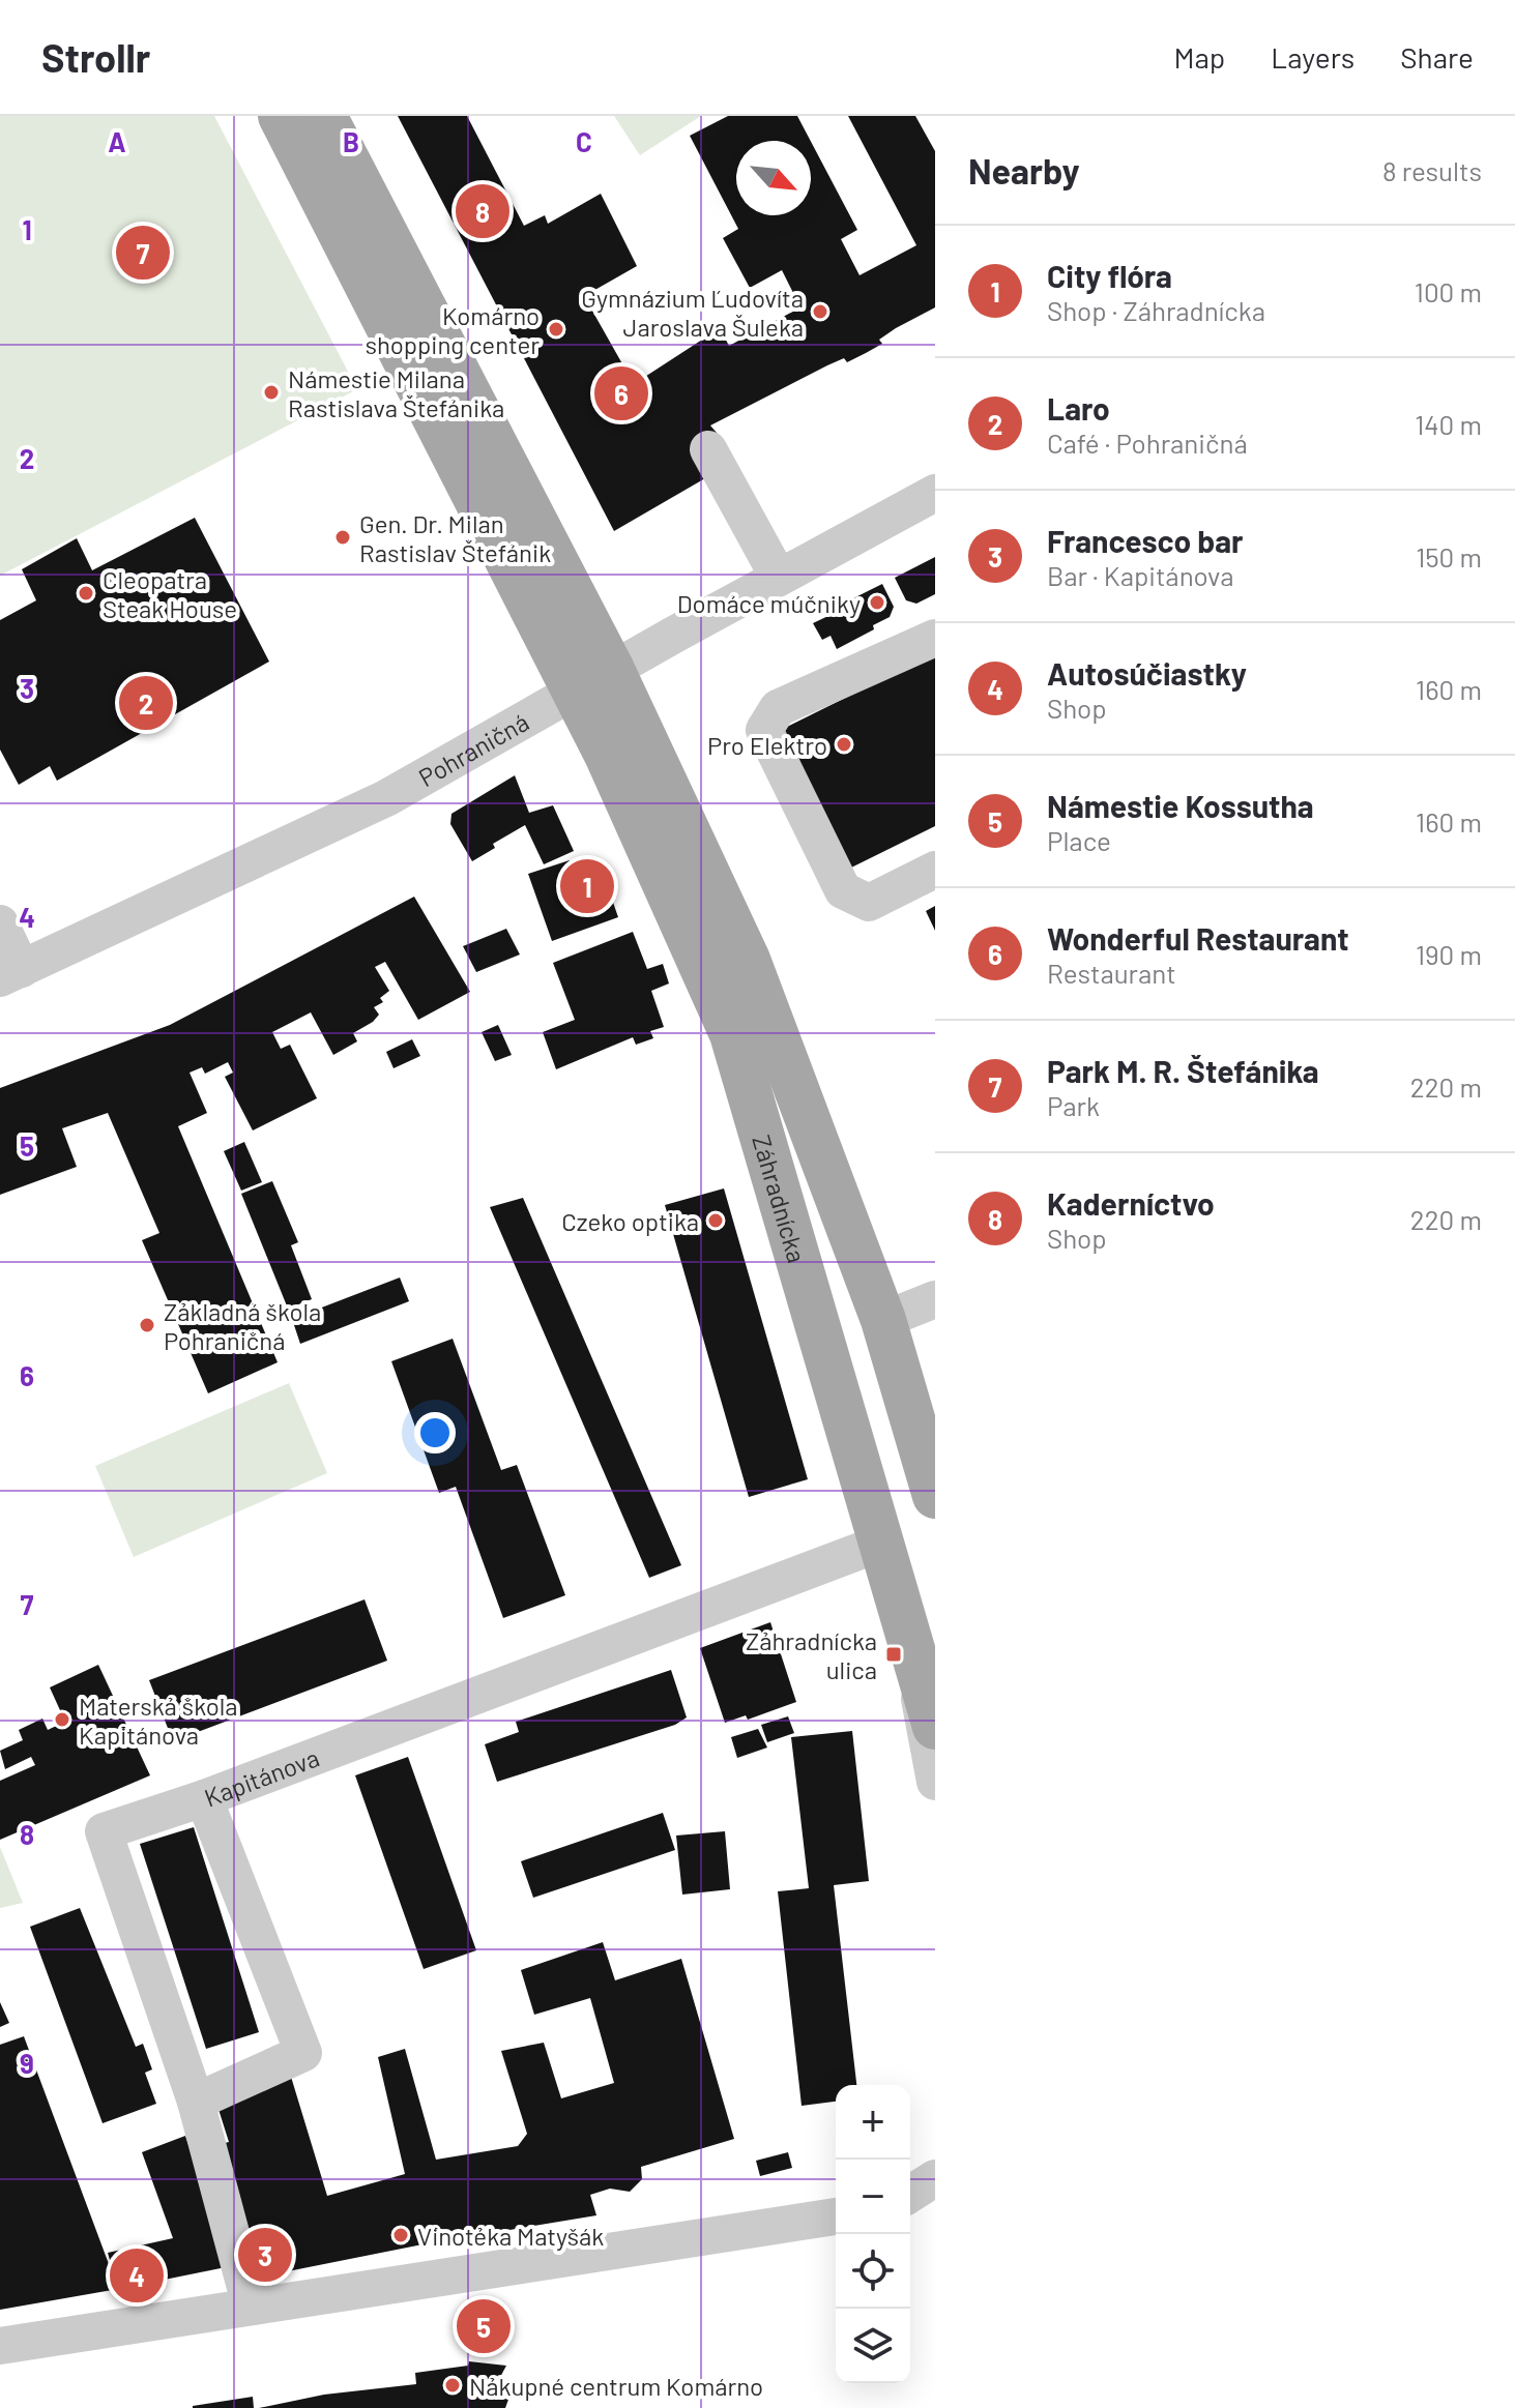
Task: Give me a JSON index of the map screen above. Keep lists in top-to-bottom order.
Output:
{
  "streets": {
    "main road": ["Záhradnícka"],
    "street": ["Pohraničná", "Kapitánova"]
  },
  "crossings": [
    ["Pohraničná", "Záhradnícka"],
    ["Záhradnícka", "Kapitánova"]
  ],
  "places": {
    "other": [
      "Gymnázium Ľudovíta Jaroslava Šuleka",
      "Komárno shopping center",
      "Námestie Milana Rastislava Štefánika",
      "Gen. Dr. Milan Rastislav Štefánik",
      "Cleopatra Steak House",
      "Domáce múčniky",
      "Pro Elektro",
      "Czeko optika",
      "Základná škola Pohraničná",
      "Materská škola Kapitánova",
      "Vinotéka Matyšák",
      "Nákupné centrum Komárno"
    ],
    "transit": ["Záhradnícka ulica"]
  },
  "north": "bottom right",
  "page": {
    "header": "Strollr",
    "nav": ["Map", "Layers", "Share"],
    "heading": ["Nearby", "8 results"],
    "pins": [
      "8",
      "7",
      "6",
      "2",
      "1",
      "3",
      "4",
      "5"
    ],
    "list": [
      {
        "mark": "1",
        "name": "City flóra",
        "note": "Shop · Záhradnícka",
        "value": "100 m"
      },
      {
        "mark": "2",
        "name": "Laro",
        "note": "Café · Pohraničná",
        "value": "140 m"
      },
      {
        "mark": "3",
        "name": "Francesco bar",
        "note": "Bar · Kapitánova",
        "value": "150 m"
      },
      {
        "mark": "4",
        "name": "Autosúčiastky",
        "note": "Shop",
        "value": "160 m"
      },
      {
        "mark": "5",
        "name": "Námestie Kossutha",
        "note": "Place",
        "value": "160 m"
      },
      {
        "mark": "6",
        "name": "Wonderful Restaurant",
        "note": "Restaurant",
        "value": "190 m"
      },
      {
        "mark": "7",
        "name": "Park M. R. Štefánika",
        "note": "Park",
        "value": "220 m"
      },
      {
        "mark": "8",
        "name": "Kaderníctvo",
        "note": "Shop",
        "value": "220 m"
      }
    ],
    "map_buttons": ["+", "−"]
  },
  "grid": {
    "columns": ["A", "B", "C"],
    "rows": [
      "1",
      "2",
      "3",
      "4",
      "5",
      "6",
      "7",
      "8",
      "9"
    ]
  }
}
